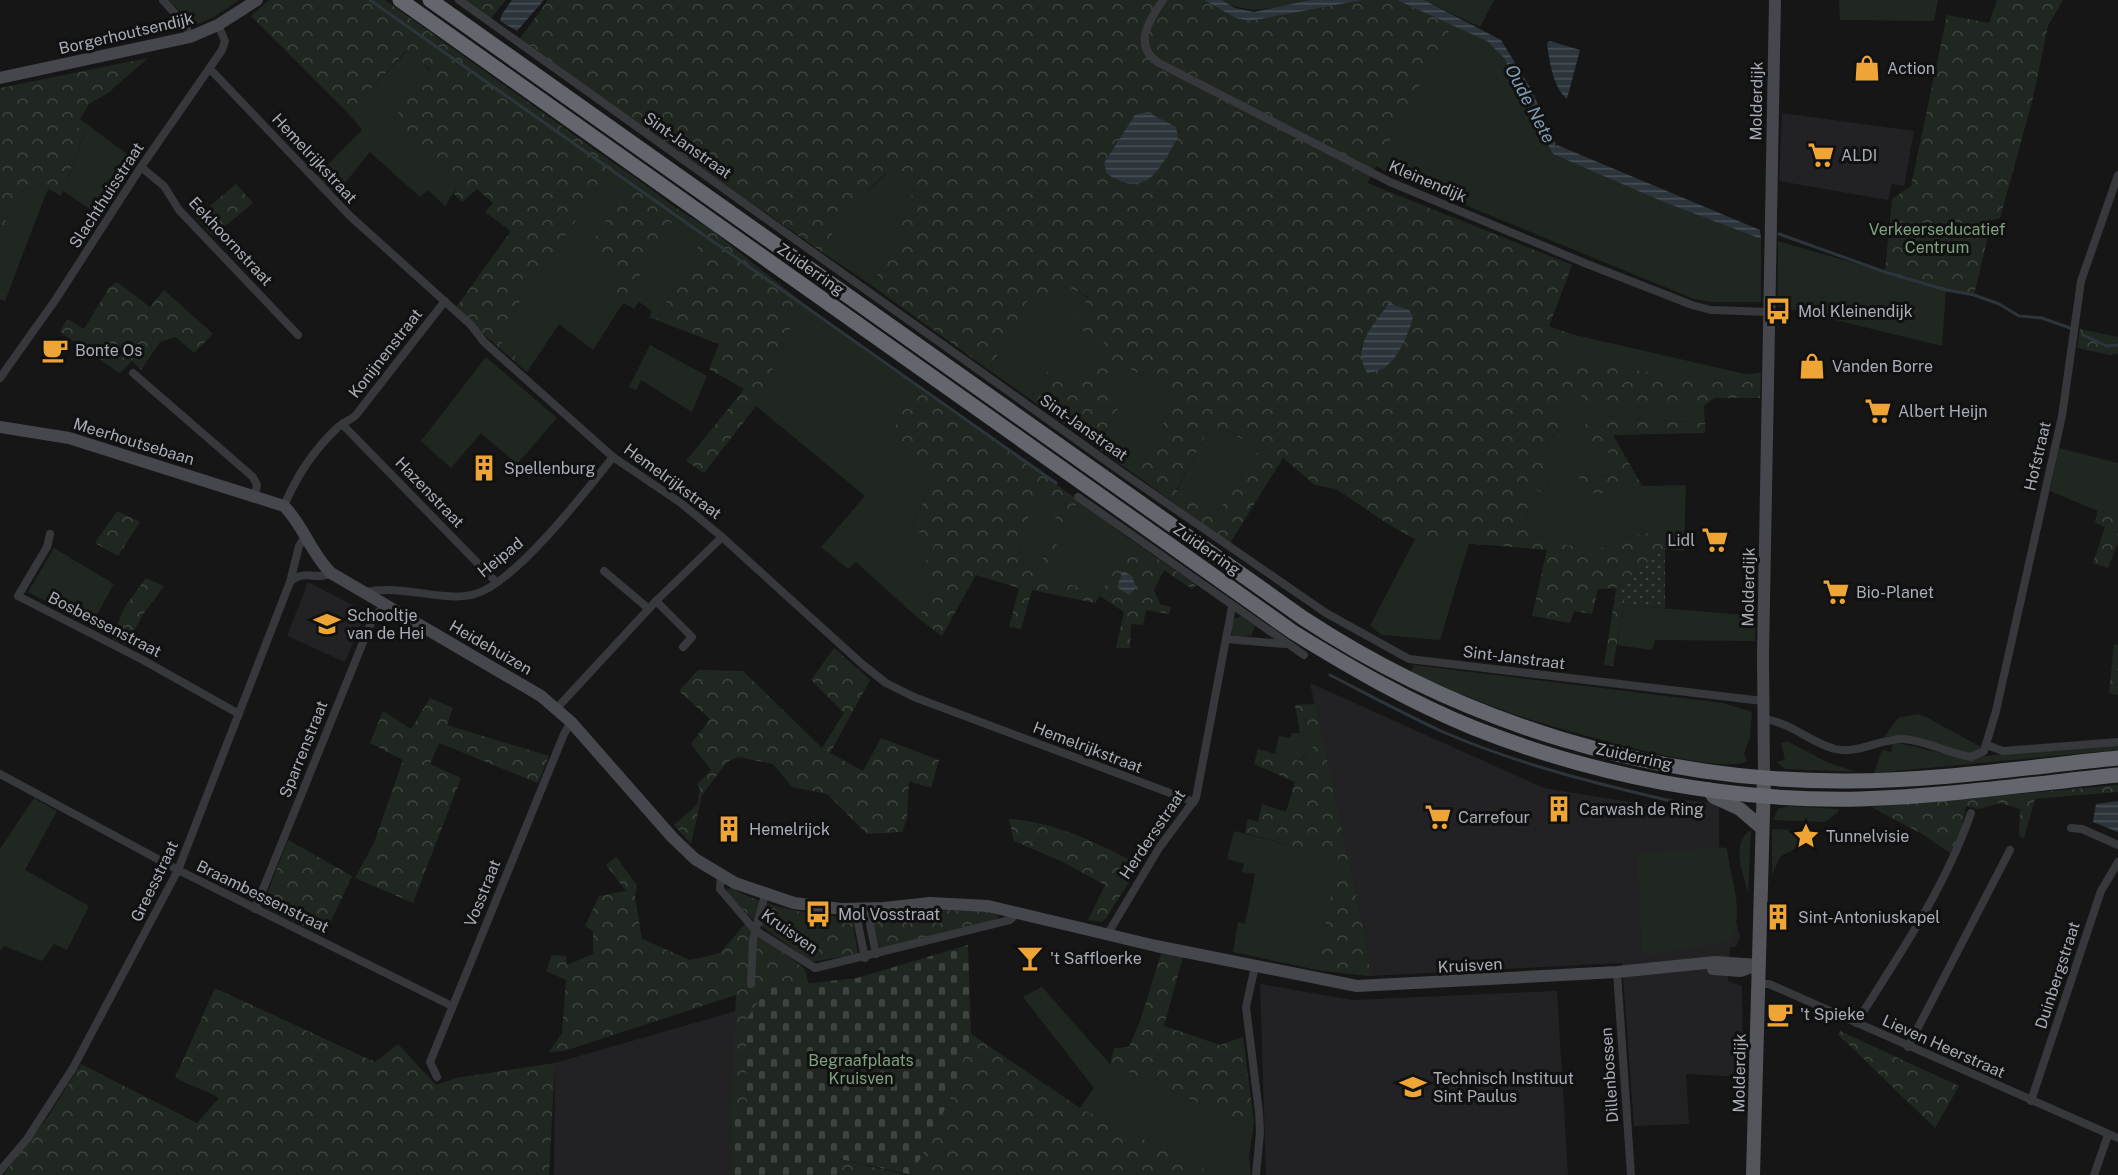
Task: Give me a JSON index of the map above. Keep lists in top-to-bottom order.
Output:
{
  "streets": {
    "highway": ["Zuiderring"],
    "main road": ["Molderdijk"],
    "street": [
      "Borgerhoutsendijk",
      "Sint-Janstraat",
      "Hemelrijkstraat",
      "Kleinendijk",
      "Slachthuisstraat",
      "Eekhoornstraat",
      "Konijnenstraat",
      "Meerhoutsebaan",
      "Hofstraat",
      "Hazenstraat",
      "Heipad",
      "Bosbessenstraat",
      "Heidehuizen",
      "Sparrenstraat",
      "Herdersstraat",
      "Greesstraat",
      "Vosstraat",
      "Braambessenstraat",
      "Kruisven",
      "Duinbergstraat",
      "Lieven Heerstraat",
      "Dillenbossen"
    ]
  },
  "crossings": [
    ["Borgerhoutsendijk", "Slachthuisstraat"],
    ["Molderdijk", "Sint-Janstraat"],
    ["Molderdijk", "Kleinendijk"],
    ["Molderdijk", "Zuiderring"],
    ["Molderdijk", "Kruisven"],
    ["Molderdijk", "Lieven Heerstraat"],
    ["Hemelrijkstraat", "Slachthuisstraat"],
    ["Hemelrijkstraat", "Konijnenstraat"],
    ["Hemelrijkstraat", "Heipad"],
    ["Hemelrijkstraat", "Herdersstraat"],
    ["Slachthuisstraat", "Eekhoornstraat"],
    ["Konijnenstraat", "Hazenstraat"],
    ["Konijnenstraat", "Heidehuizen"],
    ["Hazenstraat", "Heipad"],
    ["Heipad", "Heidehuizen"],
    ["Bosbessenstraat", "Greesstraat"],
    ["Heidehuizen", "Sparrenstraat"],
    ["Heidehuizen", "Greesstraat"],
    ["Heidehuizen", "Vosstraat"],
    ["Heidehuizen", "Kruisven"],
    ["Sparrenstraat", "Braambessenstraat"],
    ["Herdersstraat", "Kruisven"],
    ["Greesstraat", "Braambessenstraat"],
    ["Vosstraat", "Braambessenstraat"],
    ["Kruisven", "Dillenbossen"],
    ["Duinbergstraat", "Lieven Heerstraat"]
  ],
  "water": ["Oude Nete"],
  "parks": ["Verkeerseducatief Centrum", "Begraafplaats Kruisven"],
  "places": {
    "shop": ["Action", "Vanden Borre"],
    "supermarket": [
      "ALDI",
      "Albert Heijn",
      "Lidl",
      "Bio-Planet",
      "Carrefour"
    ],
    "bus stop": ["Mol Kleinendijk", "Mol Vosstraat"],
    "cafe": ["Bonte Os", "'t Spieke"],
    "building": [
      "Spellenburg",
      "Carwash de Ring",
      "Hemelrijck",
      "Sint-Antoniuskapel"
    ],
    "school or university": ["Schooltje van de Hei", "Technisch Instituut Sint Paulus"],
    "place": ["Tunnelvisie"],
    "bar": ["'t Saffloerke"]
  }
}
